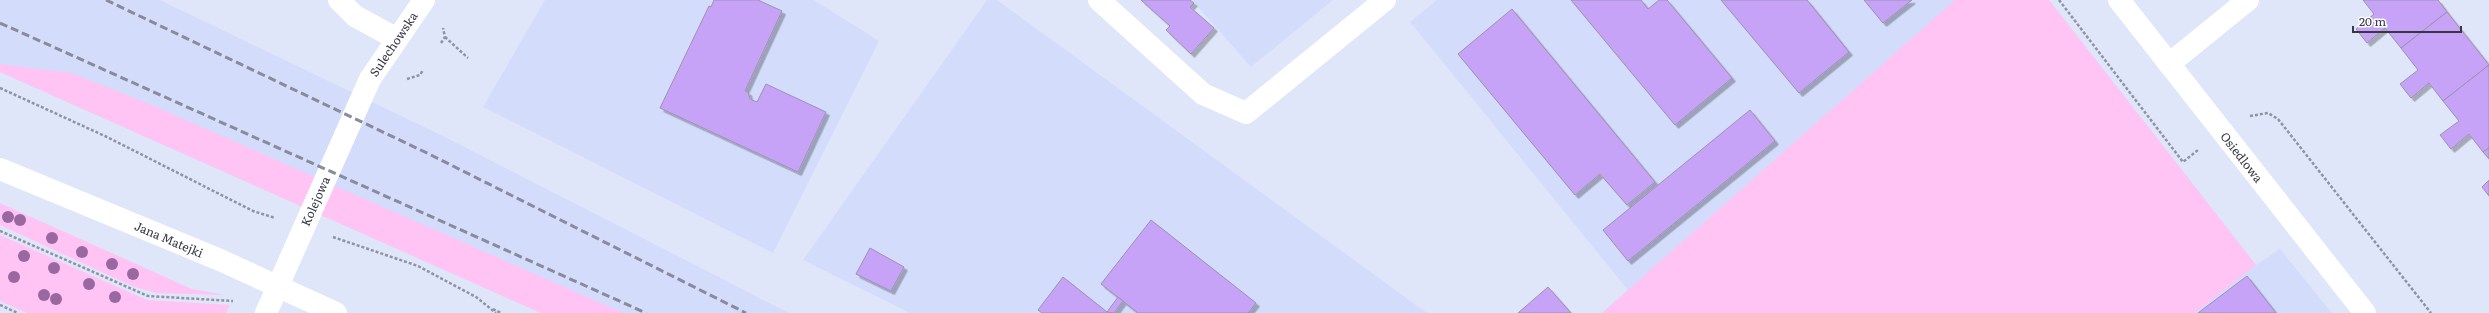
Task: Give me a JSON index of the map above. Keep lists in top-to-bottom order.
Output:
{
  "streets": {
    "street": [
      "Sulechowska",
      "Osiedlowa",
      "Kolejowa",
      "Jana Matejki"
    ]
  },
  "crossings": [
    ["Sulechowska", "Kolejowa"]
  ],
  "scale_bar": "20 m"
}
